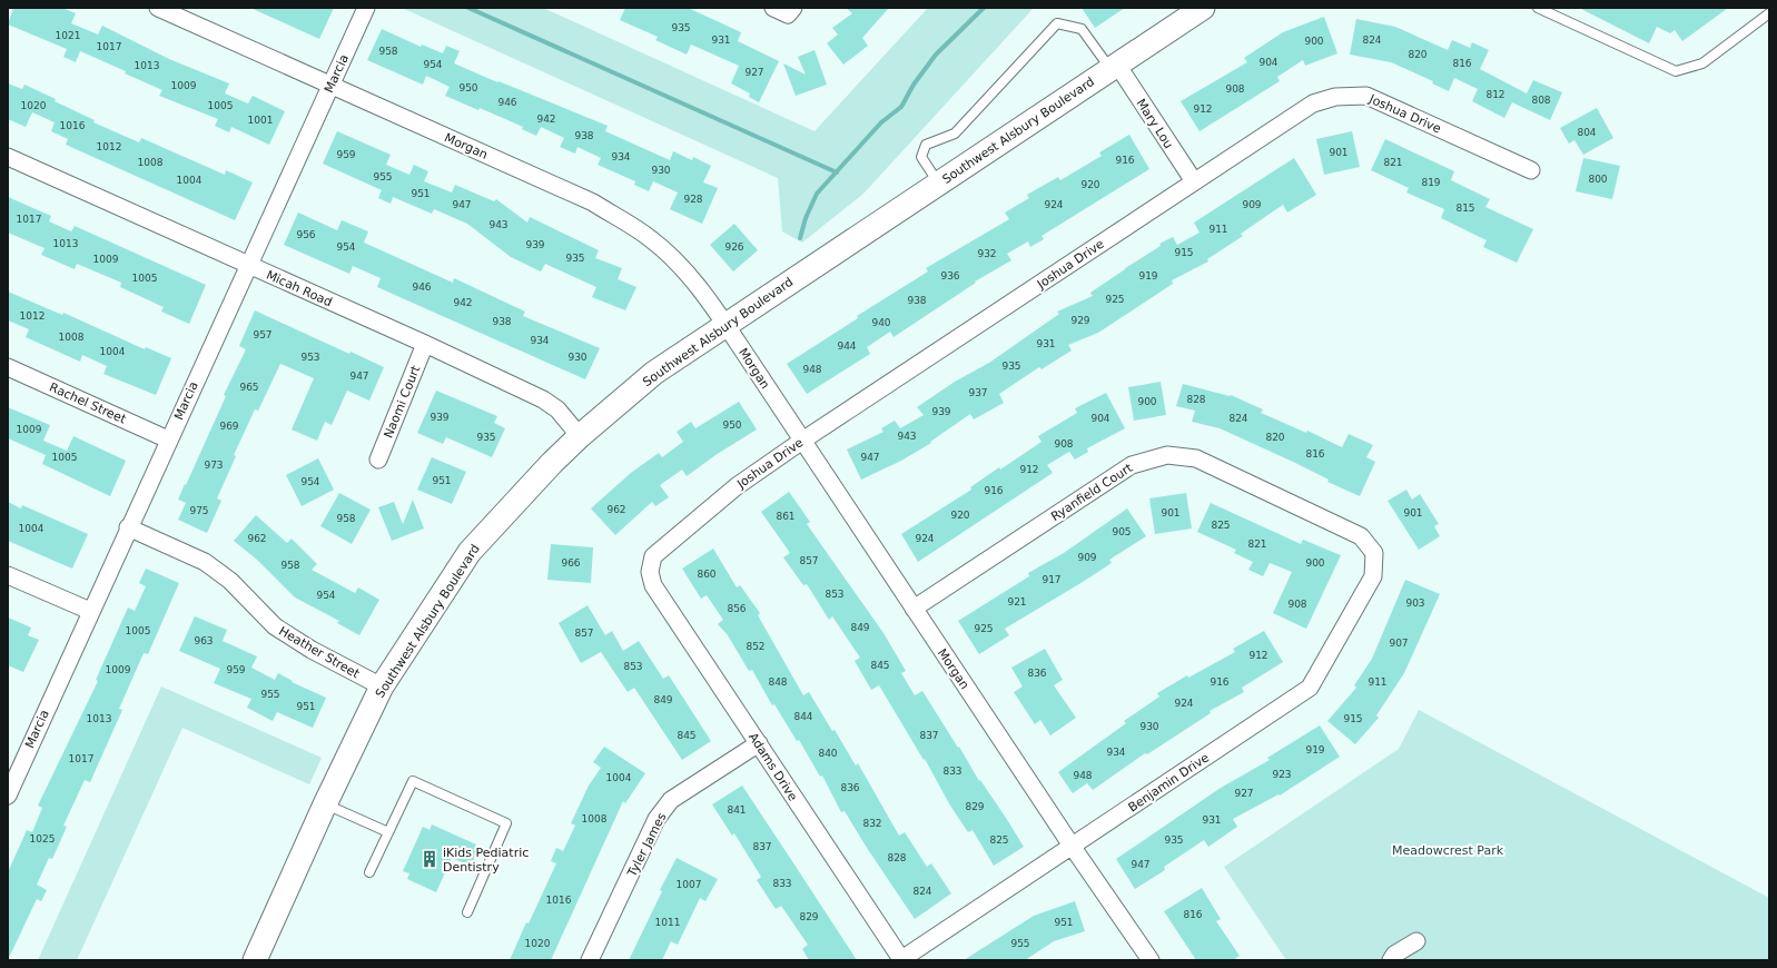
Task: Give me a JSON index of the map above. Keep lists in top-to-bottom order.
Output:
{
  "streets": {
    "main road": ["Southwest Alsbury Boulevard"],
    "street": [
      "Marcia",
      "Joshua Drive",
      "Mary Lou",
      "Morgan",
      "Micah Road",
      "Naomi Court",
      "Rachel Street",
      "Ryanfield Court",
      "Heather Street",
      "Adams Drive",
      "Benjamin Drive",
      "Tyler James"
    ]
  },
  "crossings": [
    ["Marcia", "Morgan"],
    ["Marcia", "Micah Road"],
    ["Marcia", "Rachel Street"],
    ["Marcia", "Heather Street"],
    ["Joshua Drive", "Mary Lou"],
    ["Joshua Drive", "Morgan"],
    ["Joshua Drive", "Adams Drive"],
    ["Mary Lou", "Southwest Alsbury Boulevard"],
    ["Southwest Alsbury Boulevard", "Morgan"],
    ["Southwest Alsbury Boulevard", "Micah Road"],
    ["Southwest Alsbury Boulevard", "Heather Street"],
    ["Morgan", "Ryanfield Court"],
    ["Morgan", "Benjamin Drive"],
    ["Micah Road", "Naomi Court"],
    ["Ryanfield Court", "Benjamin Drive"],
    ["Adams Drive", "Benjamin Drive"],
    ["Adams Drive", "Tyler James"]
  ],
  "parks": ["Meadowcrest Park"],
  "places": {
    "building": ["iKids Pediatric Dentistry"]
  },
  "house_numbers": [
    "935",
    "1021",
    "931",
    "824",
    "900",
    "1017",
    "958",
    "820",
    "904",
    "816",
    "954",
    "1013",
    "927",
    "1009",
    "950",
    "908",
    "812",
    "808",
    "946",
    "1020",
    "1005",
    "912",
    "942",
    "1001",
    "1016",
    "804",
    "938",
    "1012",
    "901",
    "959",
    "934",
    "916",
    "1008",
    "821",
    "930",
    "955",
    "800",
    "1004",
    "819",
    "920",
    "951",
    "928",
    "947",
    "924",
    "909",
    "815",
    "1017",
    "943",
    "911",
    "956",
    "1013",
    "939",
    "954",
    "926",
    "915",
    "932",
    "935",
    "1009",
    "936",
    "919",
    "1005",
    "946",
    "925",
    "938",
    "942",
    "1012",
    "929",
    "938",
    "940",
    "957",
    "1008",
    "934",
    "931",
    "944",
    "1004",
    "953",
    "930",
    "935",
    "948",
    "947",
    "965",
    "937",
    "828",
    "900",
    "939",
    "939",
    "904",
    "824",
    "950",
    "969",
    "1009",
    "943",
    "935",
    "820",
    "908",
    "816",
    "1005",
    "947",
    "973",
    "912",
    "951",
    "954",
    "916",
    "962",
    "975",
    "901",
    "901",
    "920",
    "861",
    "958",
    "825",
    "1004",
    "905",
    "962",
    "924",
    "821",
    "909",
    "857",
    "966",
    "900",
    "958",
    "860",
    "917",
    "853",
    "954",
    "921",
    "903",
    "908",
    "856",
    "849",
    "925",
    "1005",
    "857",
    "963",
    "907",
    "852",
    "912",
    "845",
    "853",
    "1009",
    "959",
    "836",
    "848",
    "916",
    "911",
    "955",
    "849",
    "924",
    "951",
    "844",
    "1013",
    "915",
    "930",
    "845",
    "837",
    "919",
    "934",
    "840",
    "1017",
    "833",
    "923",
    "948",
    "1004",
    "836",
    "927",
    "829",
    "841",
    "1008",
    "931",
    "832",
    "1025",
    "825",
    "935",
    "837",
    "828",
    "947",
    "833",
    "1007",
    "824",
    "1016",
    "816",
    "829",
    "1011",
    "951",
    "1020",
    "955"
  ]
}
